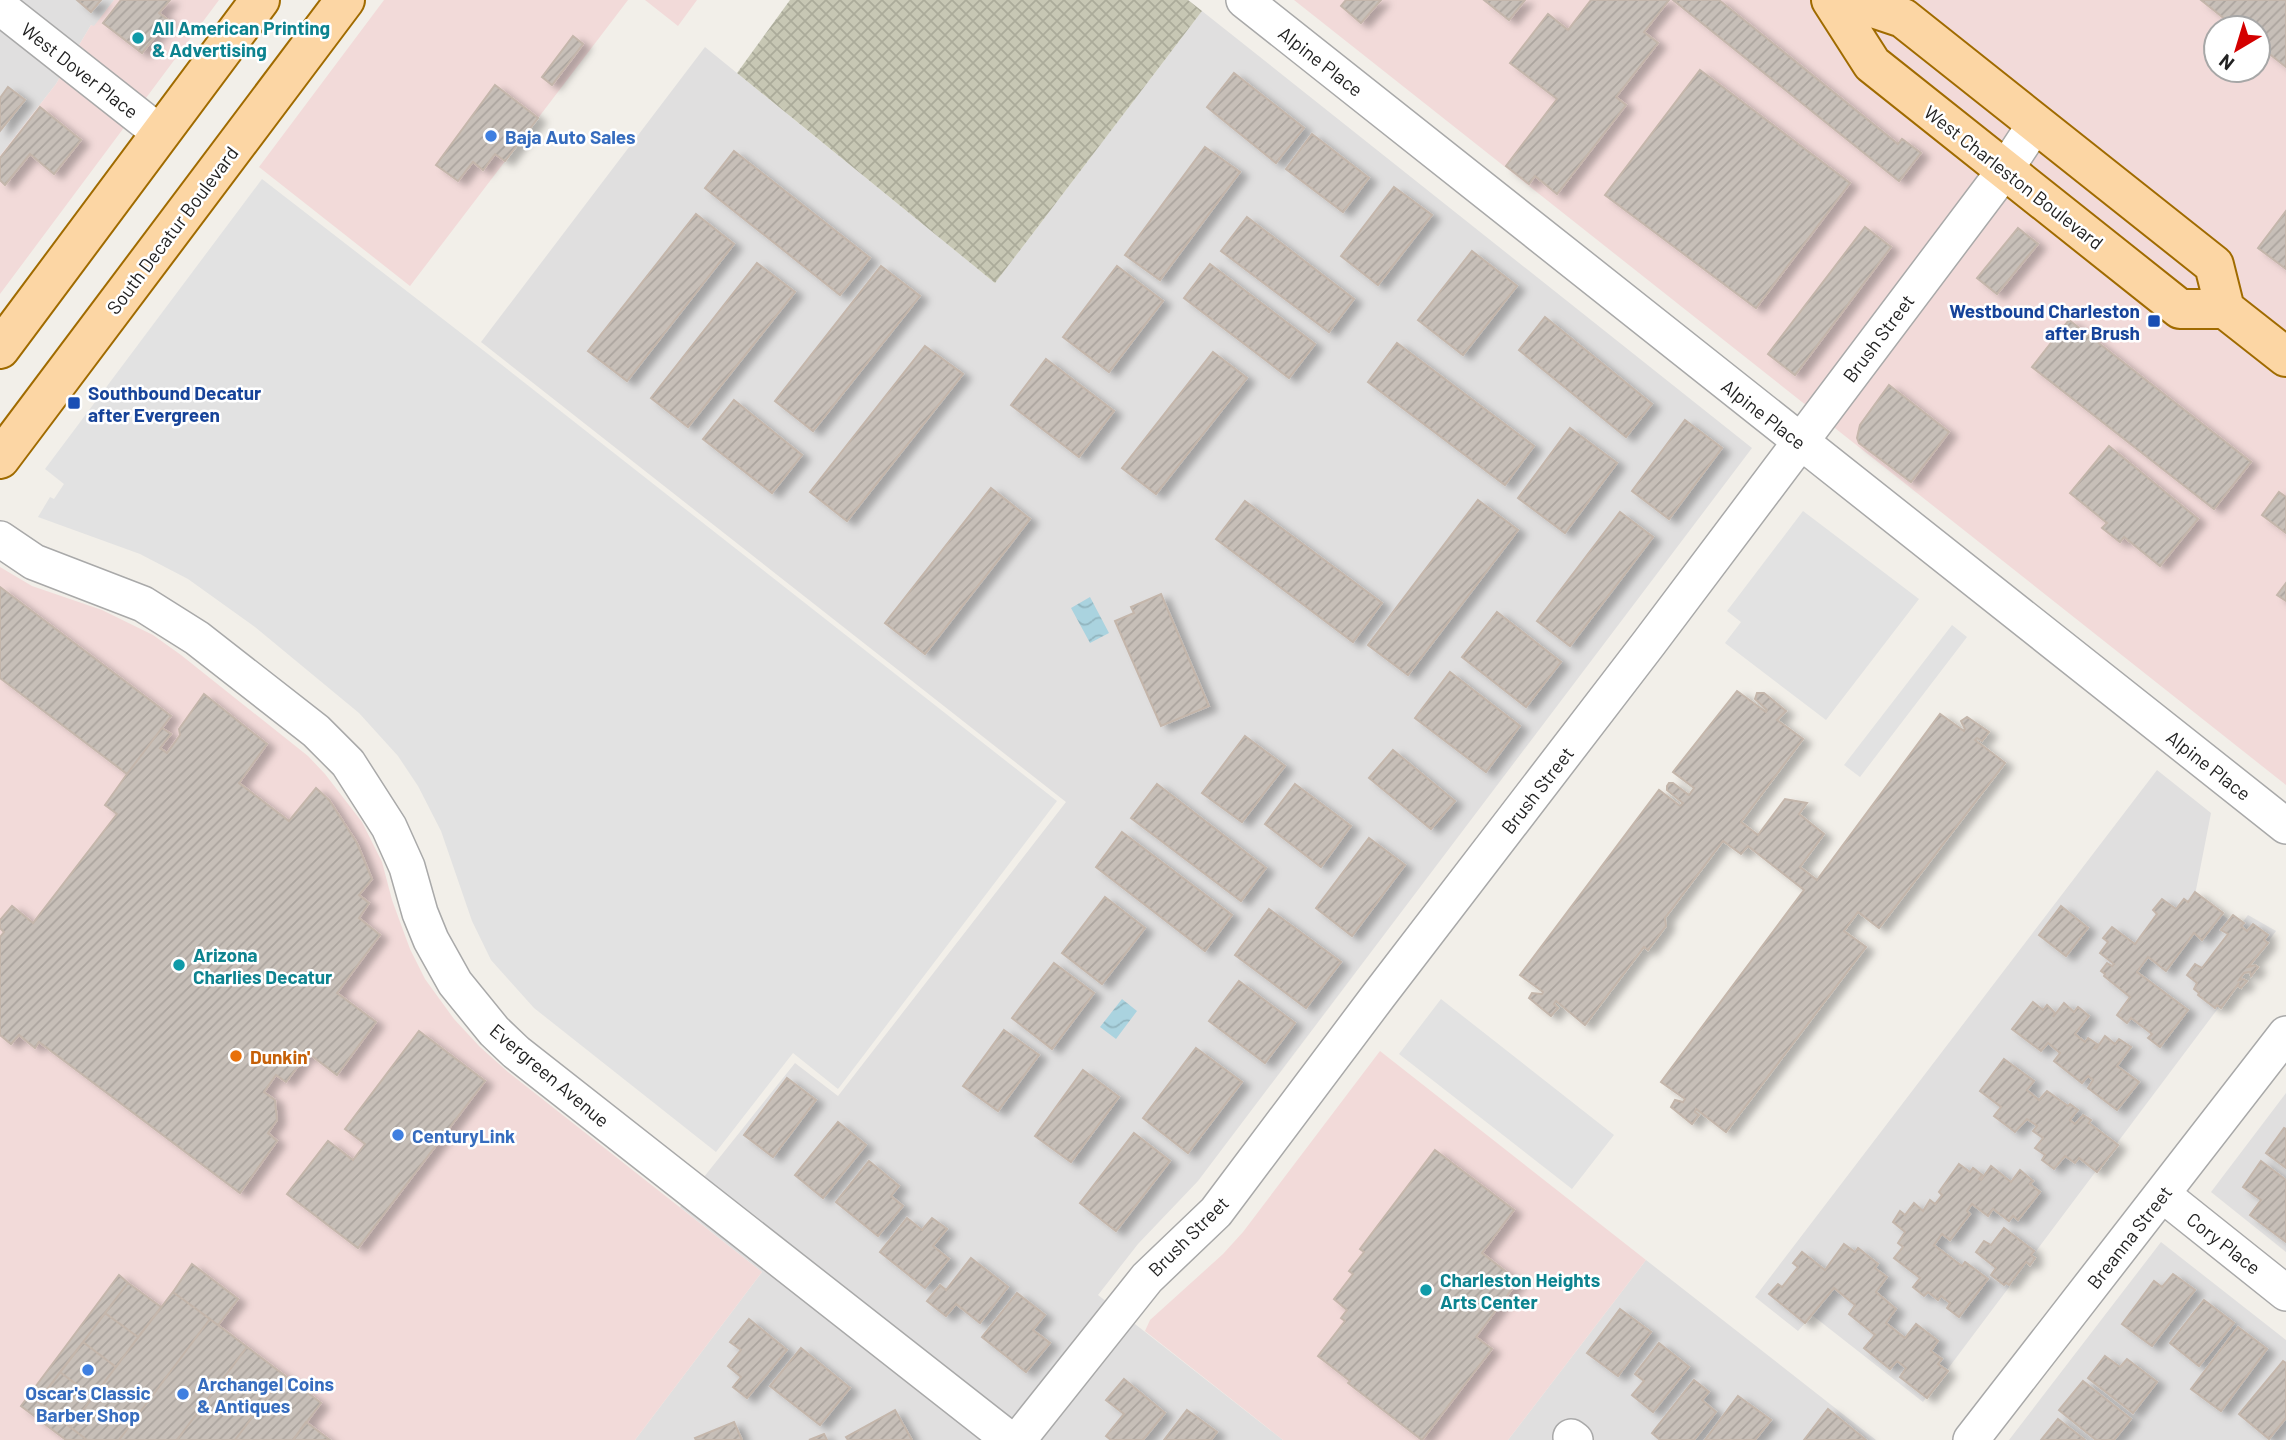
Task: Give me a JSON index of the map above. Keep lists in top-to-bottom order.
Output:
{
  "streets": {
    "main road": ["West Charleston Boulevard", "South Decatur Boulevard"],
    "street": [
      "Alpine Place",
      "West Dover Place",
      "Brush Street",
      "Evergreen Avenue",
      "Breanna Street",
      "Cory Place"
    ]
  },
  "crossings": [
    ["Alpine Place", "Brush Street"],
    ["West Charleston Boulevard", "Brush Street"],
    ["Breanna Street", "Cory Place"]
  ],
  "places": {
    "other": [
      "All American Printing & Advertising",
      "Baja Auto Sales",
      "Arizona Charlies Decatur",
      "Dunkin'",
      "CenturyLink",
      "Charleston Heights Arts Center",
      "Oscar's Classic Barber Shop",
      "Archangel Coins & Antiques"
    ],
    "transit": ["Westbound Charleston after Brush", "Southbound Decatur after Evergreen"]
  },
  "north": "bottom left"
}
